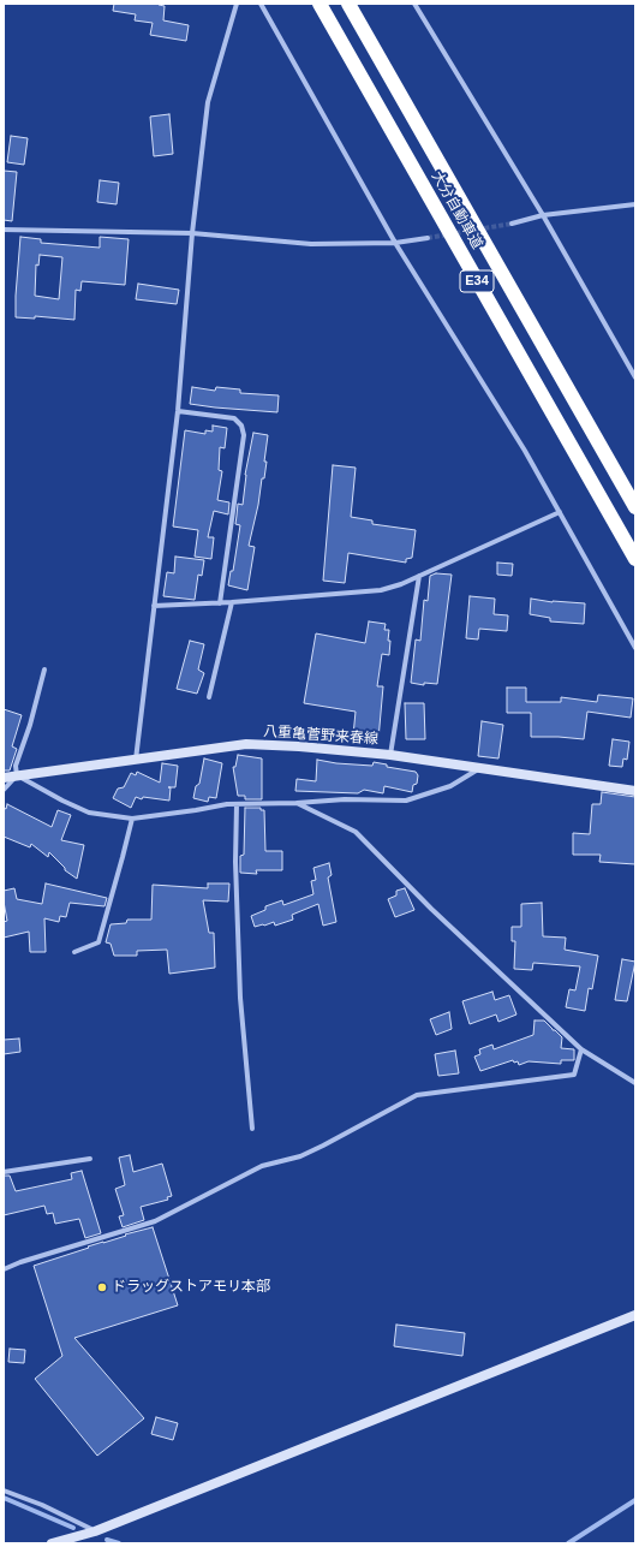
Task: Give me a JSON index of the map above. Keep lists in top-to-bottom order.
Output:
{
  "streets": {
    "highway": ["大分自動車道", "E34"],
    "main road": ["八重亀菅野来春線"]
  },
  "places": ["ドラッグストアモリ本部"]
}
